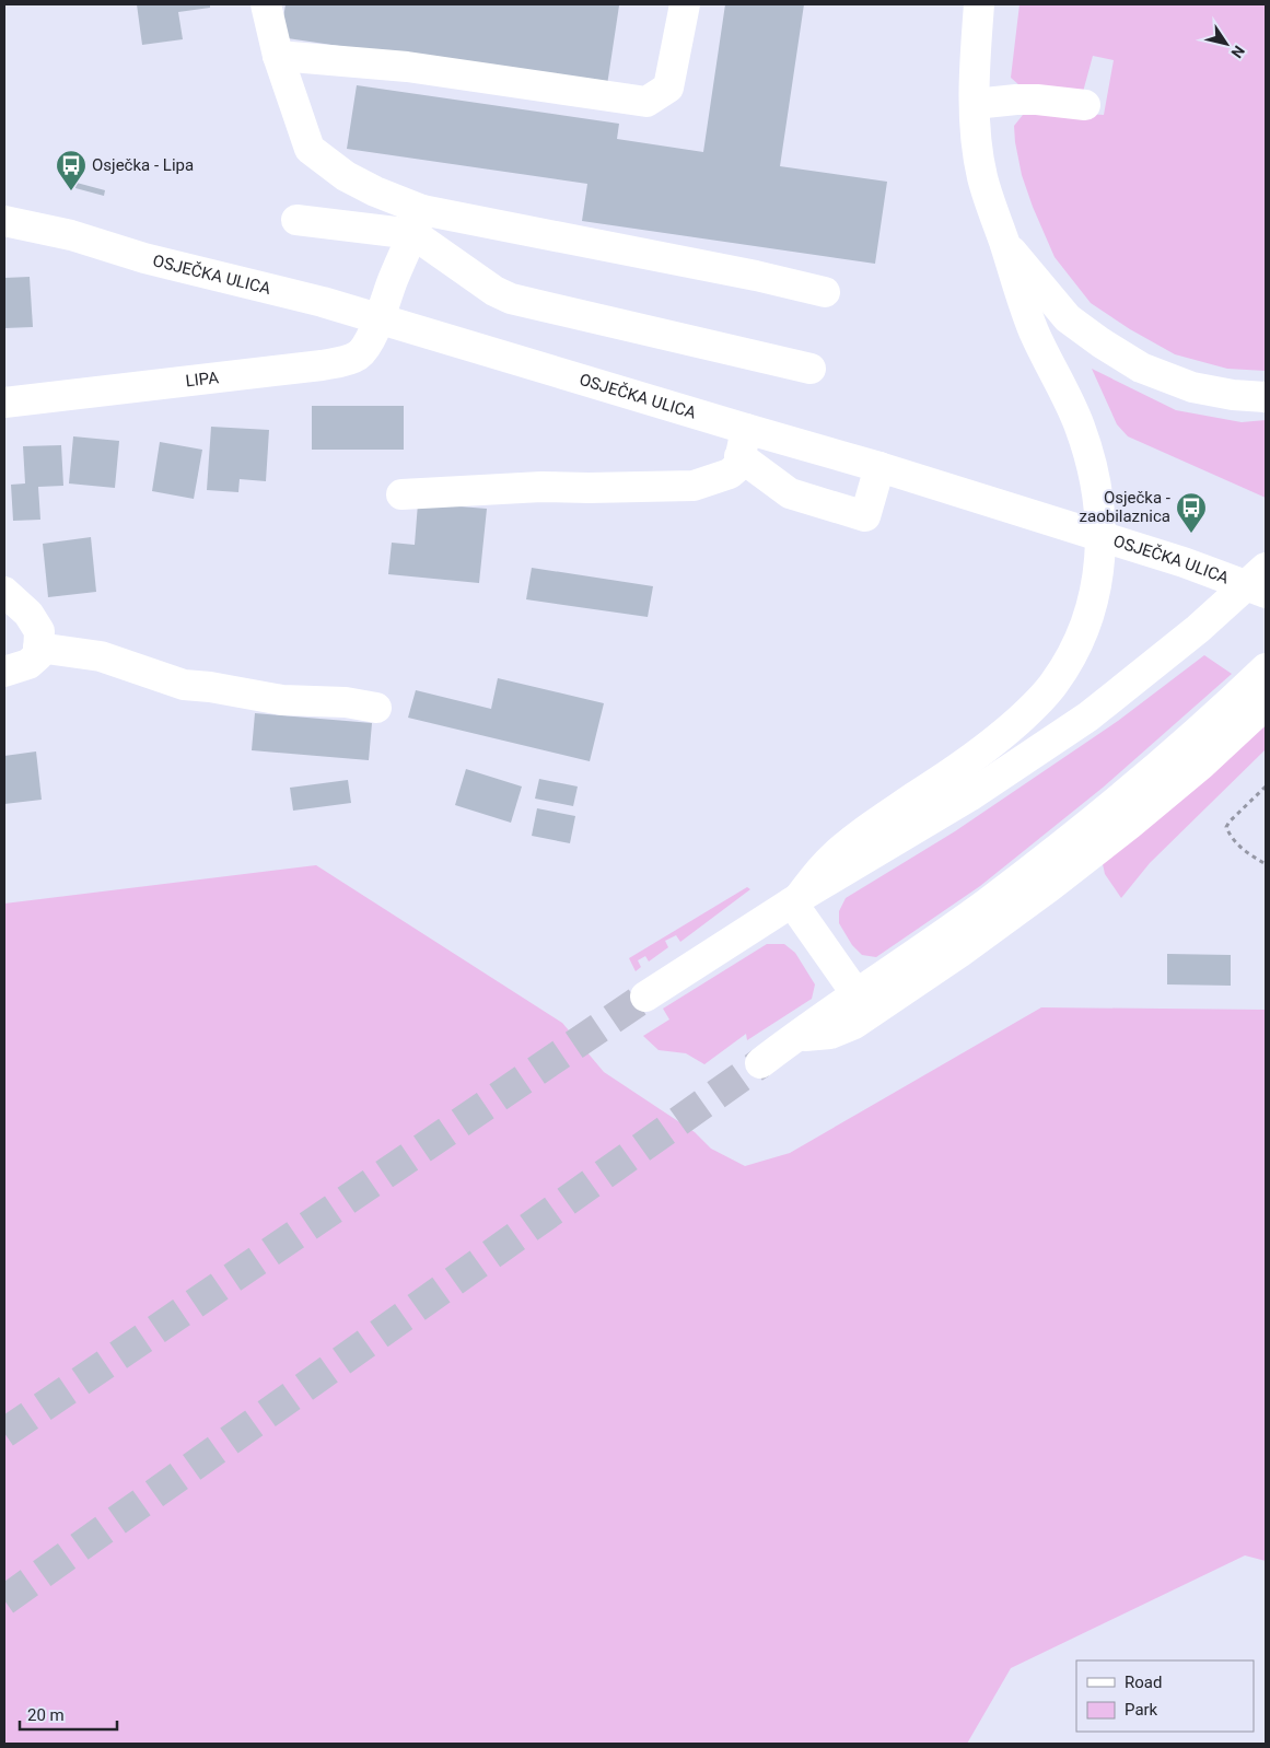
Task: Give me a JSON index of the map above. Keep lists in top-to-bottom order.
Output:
{
  "streets": {
    "main road": ["OSJEČKA ULICA", "LIPA"]
  },
  "crossings": [
    ["OSJEČKA ULICA", "LIPA"]
  ],
  "places": {
    "bus stop": ["Osječka - Lipa", "Osječka - zaobilaznica"]
  },
  "legend": ["Road", "Park"],
  "scale_bar": "20 m",
  "north": "bottom right"
}
